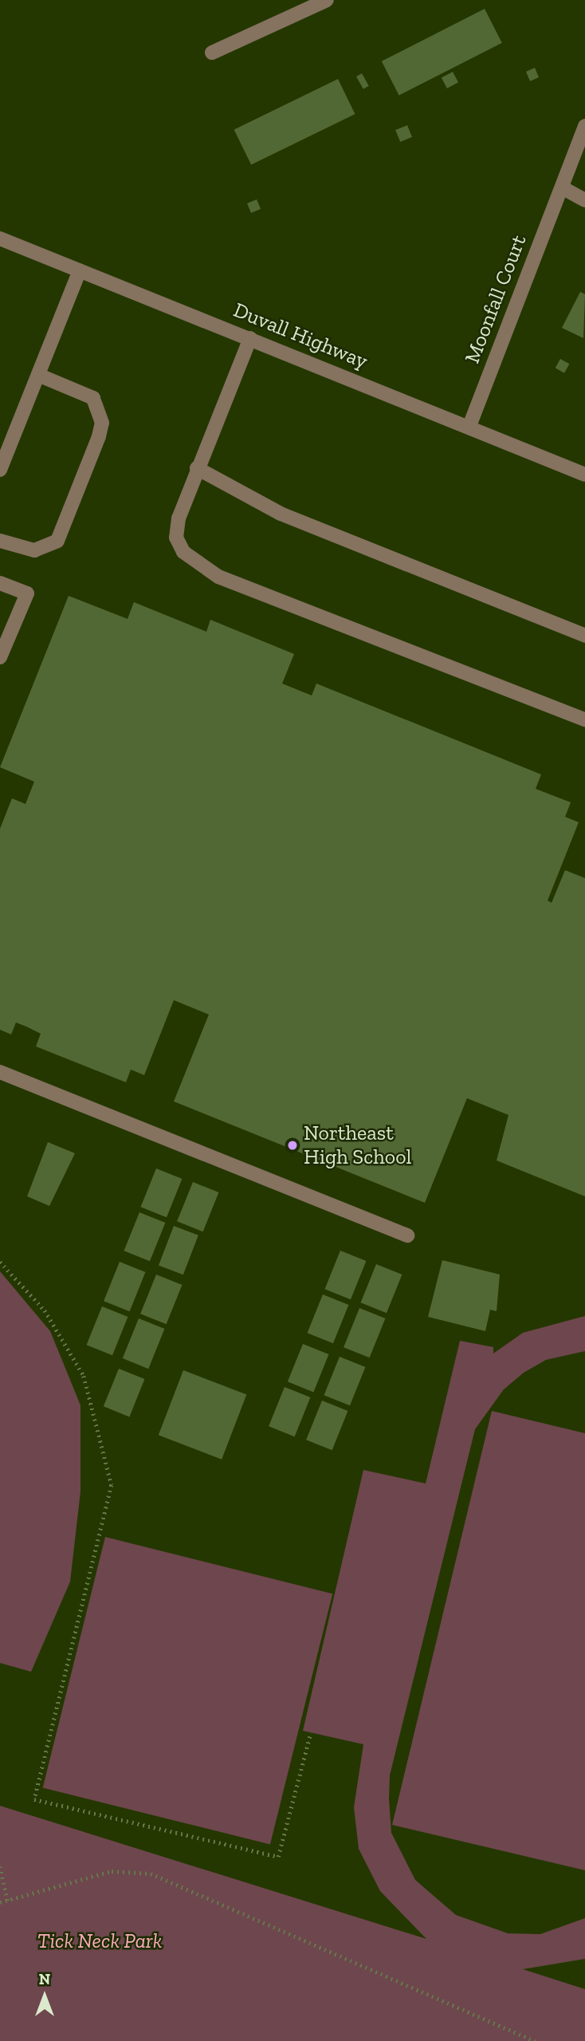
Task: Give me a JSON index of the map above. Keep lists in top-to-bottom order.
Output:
{
  "streets": {
    "street": ["Moonfall Court", "Duvall Highway"]
  },
  "crossings": [
    ["Moonfall Court", "Duvall Highway"]
  ],
  "parks": ["Tick Neck Park"],
  "places": ["Northeast High School"],
  "north": "top"
}
